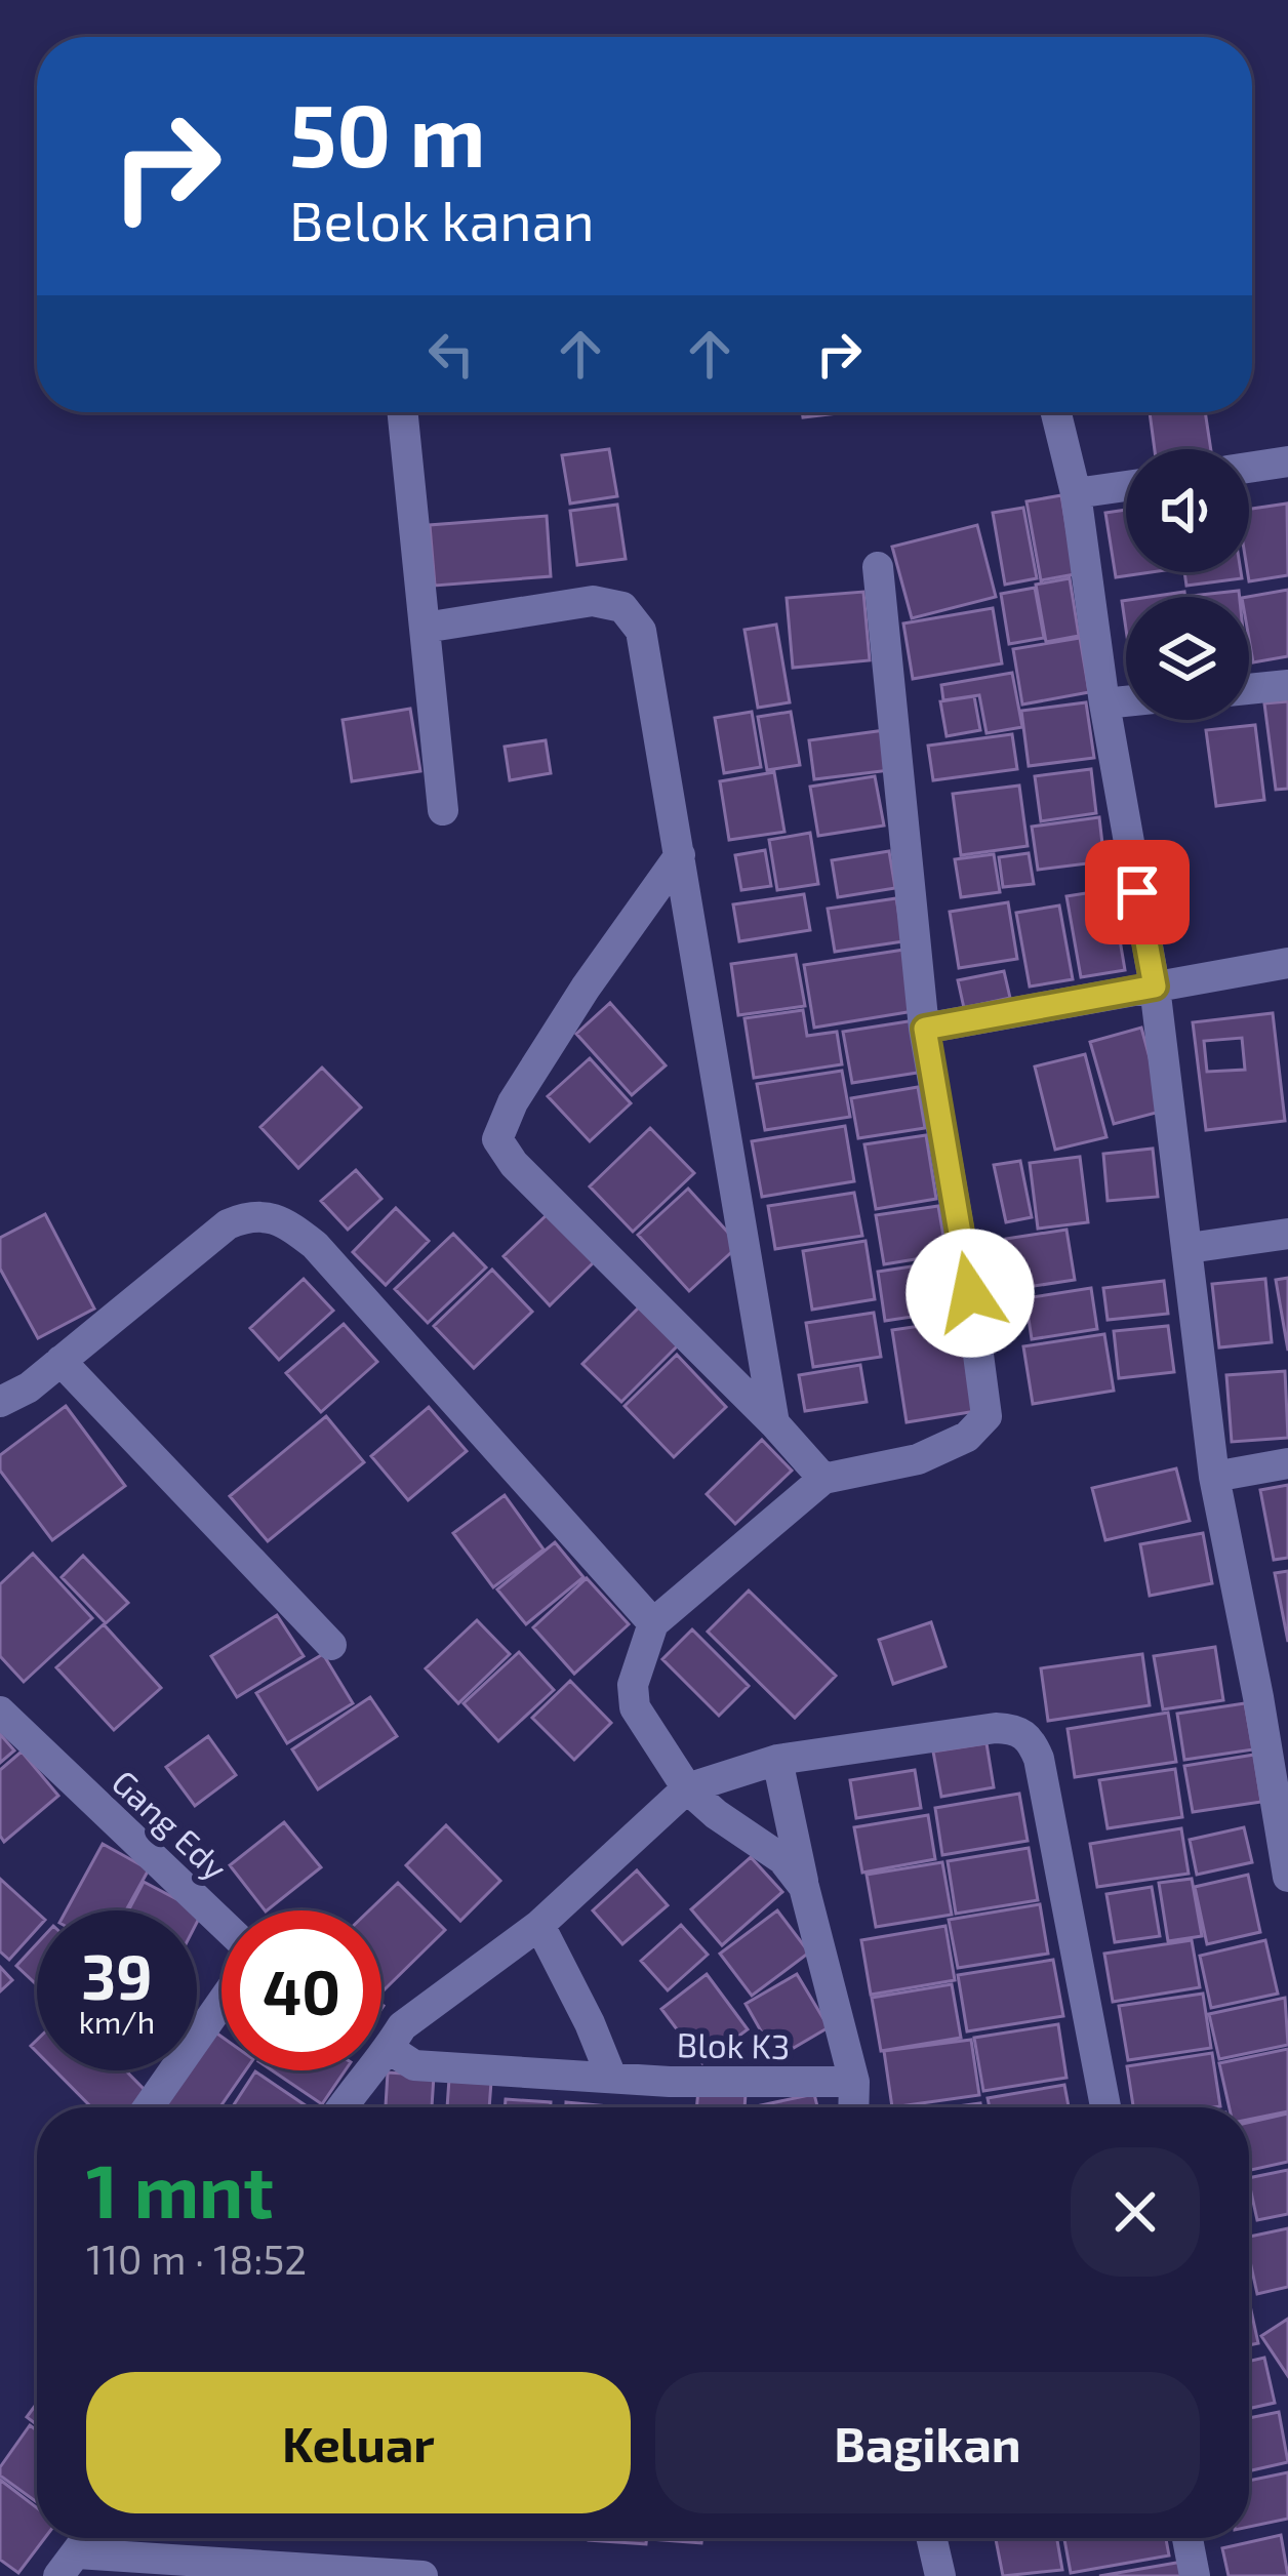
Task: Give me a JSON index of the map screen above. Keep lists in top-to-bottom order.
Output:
{
  "streets": {
    "street": ["Gang Edy", "Blok K3"]
  },
  "page": {
    "turn": ["50 m", "Belok kanan"],
    "speed": "39 km/h",
    "limit": "40",
    "heading": ["1 mnt", "110 m · 18:52"],
    "buttons": ["Keluar", "Bagikan"]
  }
}
